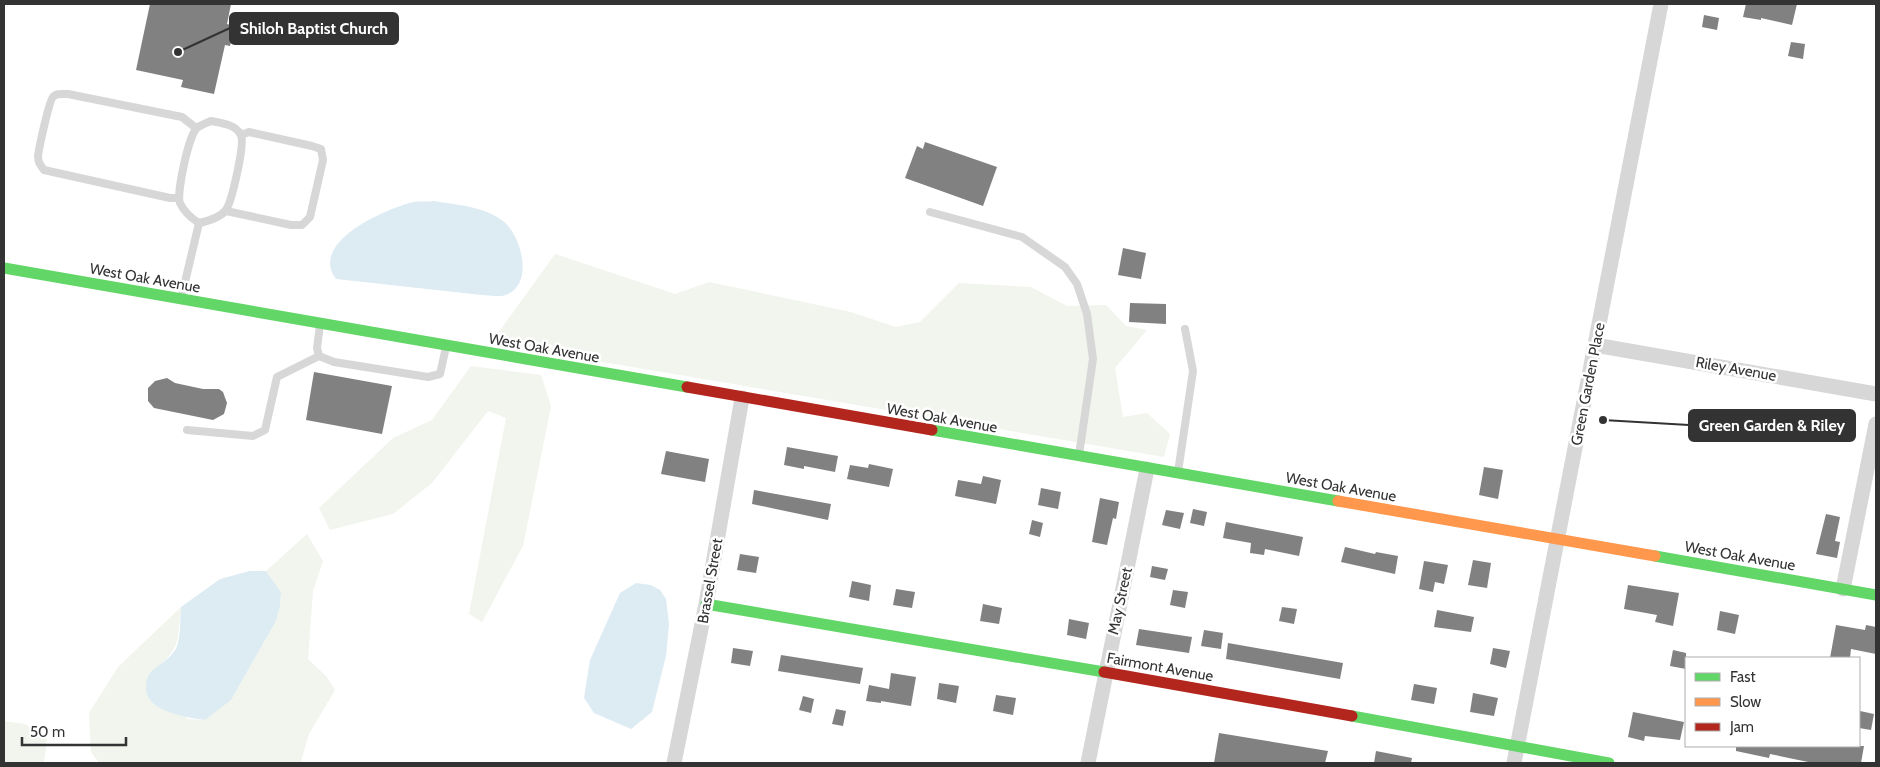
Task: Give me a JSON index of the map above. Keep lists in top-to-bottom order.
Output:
{
  "streets": {
    "street": [
      "West Oak Avenue",
      "Riley Avenue",
      "Green Garden Place",
      "Brassel Street",
      "May Street",
      "Fairmont Avenue"
    ]
  },
  "crossings": [
    ["West Oak Avenue", "Green Garden Place"],
    ["West Oak Avenue", "Brassel Street"],
    ["West Oak Avenue", "May Street"],
    ["Riley Avenue", "Green Garden Place"],
    ["Green Garden Place", "Fairmont Avenue"],
    ["Brassel Street", "Fairmont Avenue"],
    ["May Street", "Fairmont Avenue"]
  ],
  "places": ["Shiloh Baptist Church", "Green Garden & Riley"],
  "legend": ["Fast", "Slow", "Jam"],
  "scale_bar": "50 m"
}
